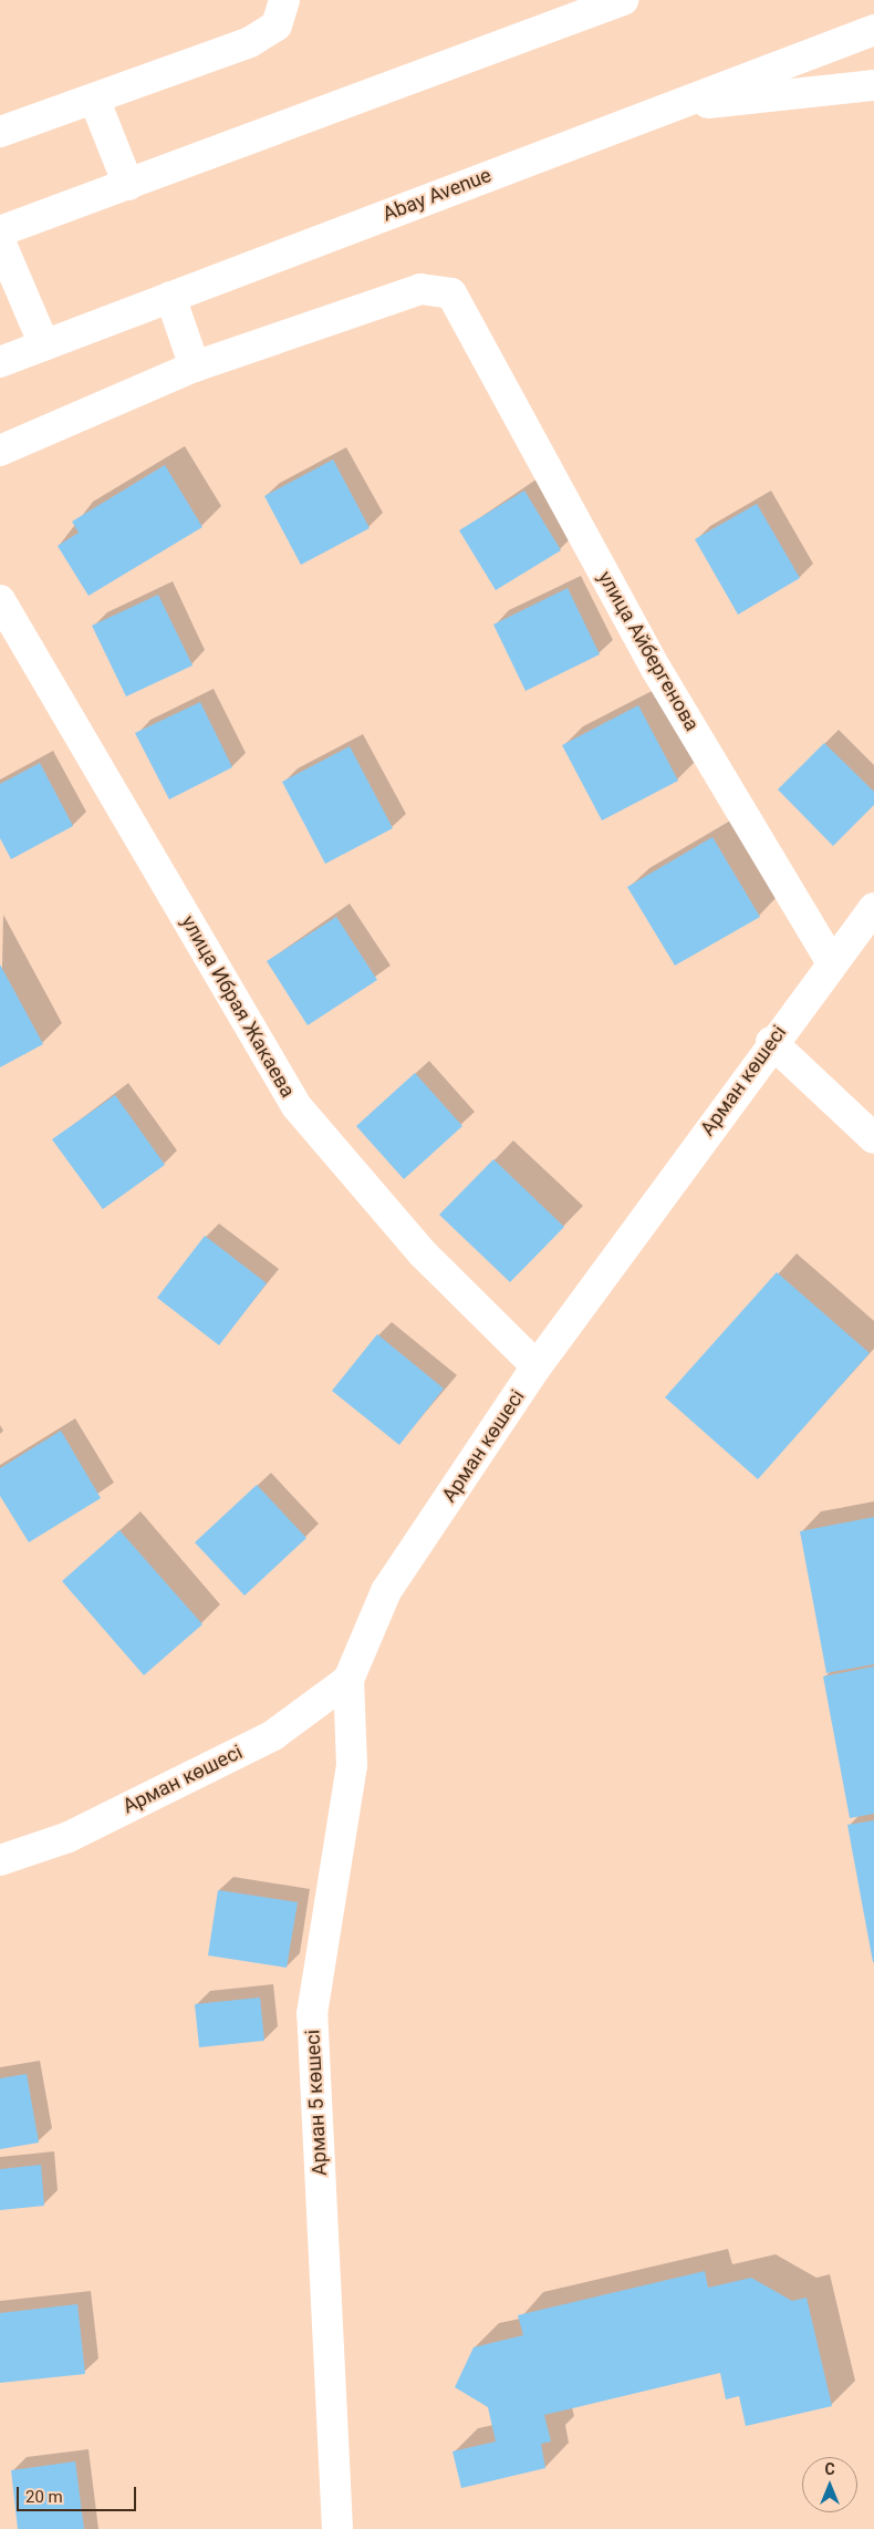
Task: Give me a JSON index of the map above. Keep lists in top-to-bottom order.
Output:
{
  "streets": {
    "street": [
      "Abay Avenue",
      "улица Айбергенова",
      "улица Ибрая Жакаева",
      "Арман көшесі",
      "Арман 5 көшесі"
    ]
  },
  "crossings": [
    ["улица Айбергенова", "Арман көшесі"],
    ["улица Ибрая Жакаева", "Арман көшесі"],
    ["Арман көшесі", "Арман 5 көшесі"]
  ],
  "scale_bar": "20 m",
  "north": "top"
}
